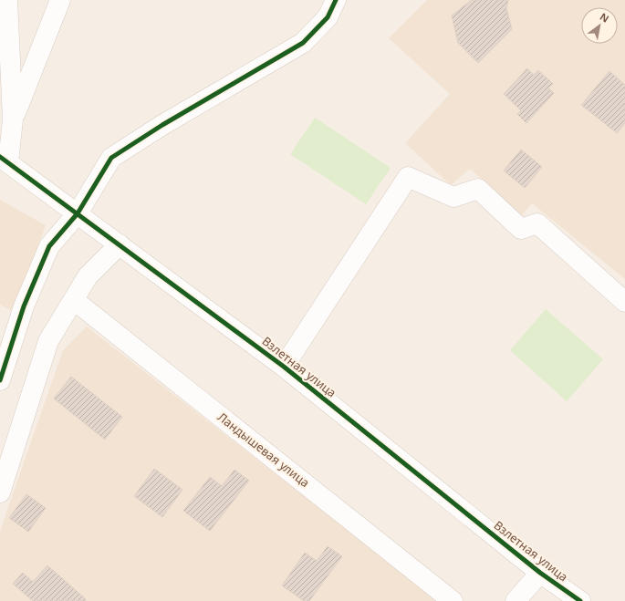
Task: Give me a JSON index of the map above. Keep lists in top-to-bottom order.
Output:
{
  "streets": {
    "street": ["Взлетная улица", "Ландышевая улица"]
  },
  "north": "top right"
}
